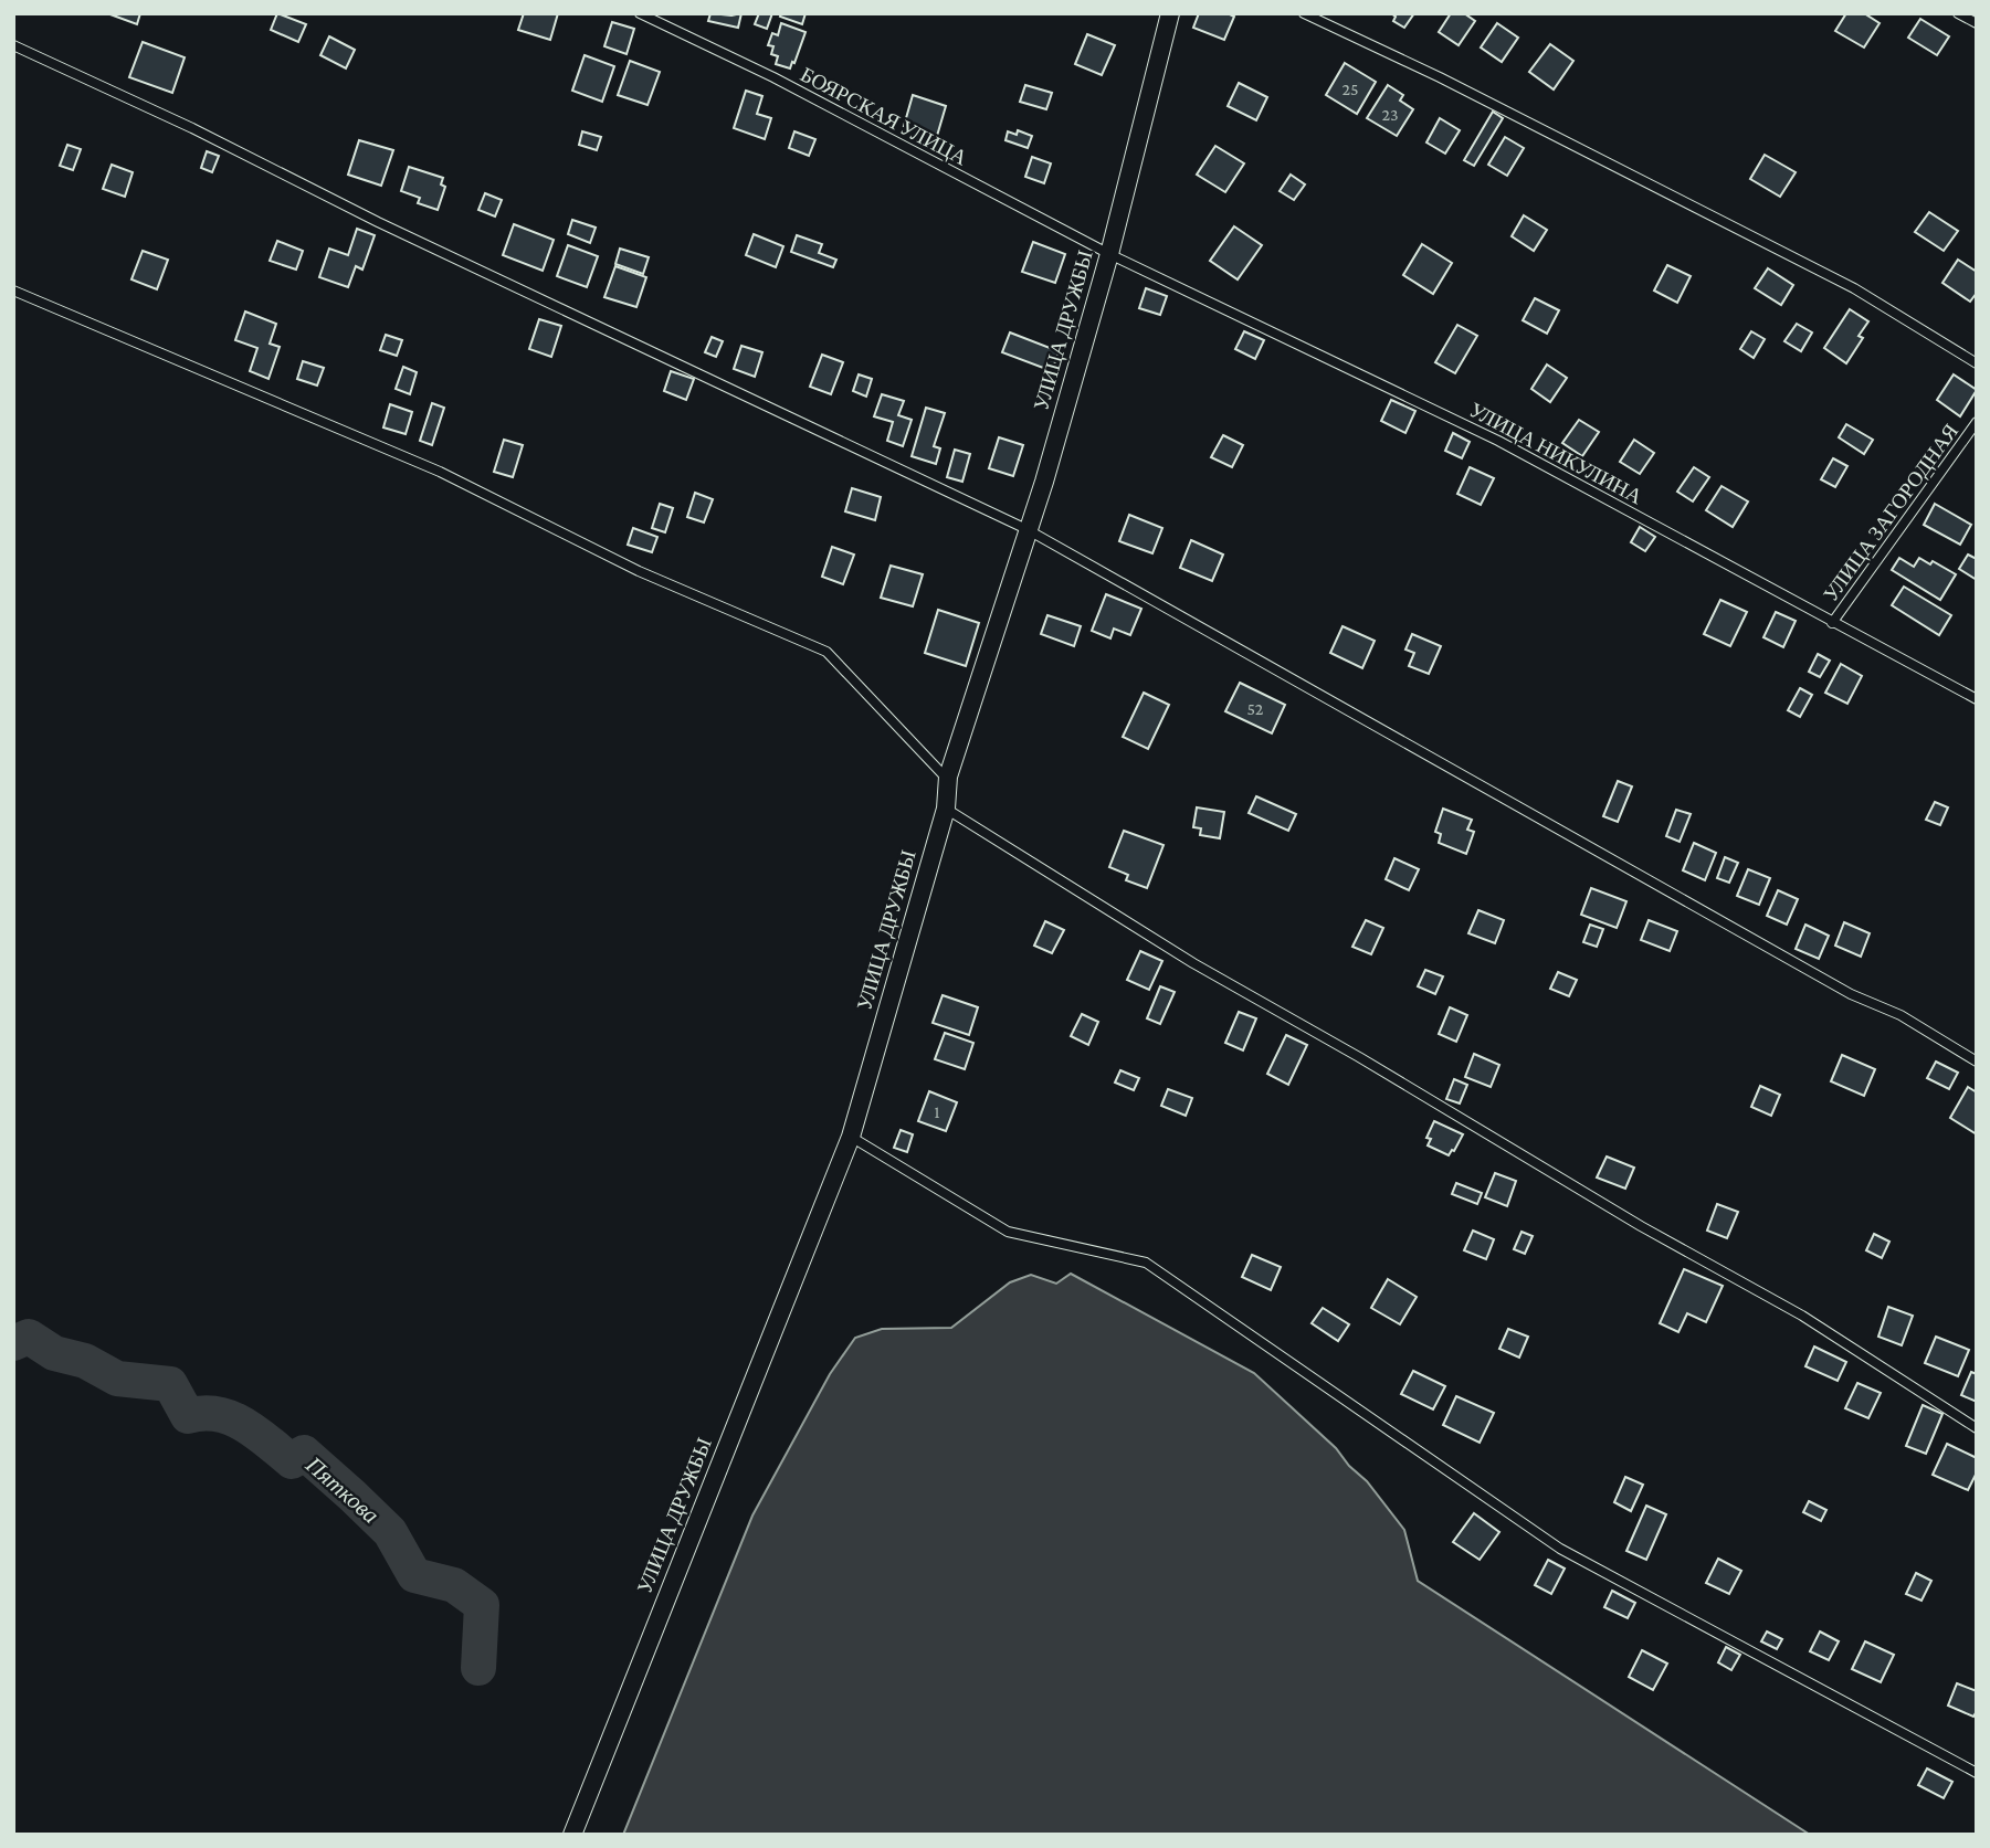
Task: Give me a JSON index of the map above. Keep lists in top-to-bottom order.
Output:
{
  "streets": {
    "street": ["УЛИЦА ДРУЖБЫ"],
    "lane": ["БОЯРСКАЯ УЛИЦА", "УЛИЦА НИКУЛИНА", "УЛИЦА ЗАГОРОДНАЯ"]
  },
  "crossings": [
    ["БОЯРСКАЯ УЛИЦА", "УЛИЦА ДРУЖБЫ"],
    ["БОЯРСКАЯ УЛИЦА", "УЛИЦА НИКУЛИНА"],
    ["УЛИЦА ДРУЖБЫ", "УЛИЦА НИКУЛИНА"],
    ["УЛИЦА НИКУЛИНА", "УЛИЦА ЗАГОРОДНАЯ"]
  ],
  "water": ["Пяткова"],
  "house_numbers": [
    "25",
    "23",
    "52",
    "1"
  ]
}
